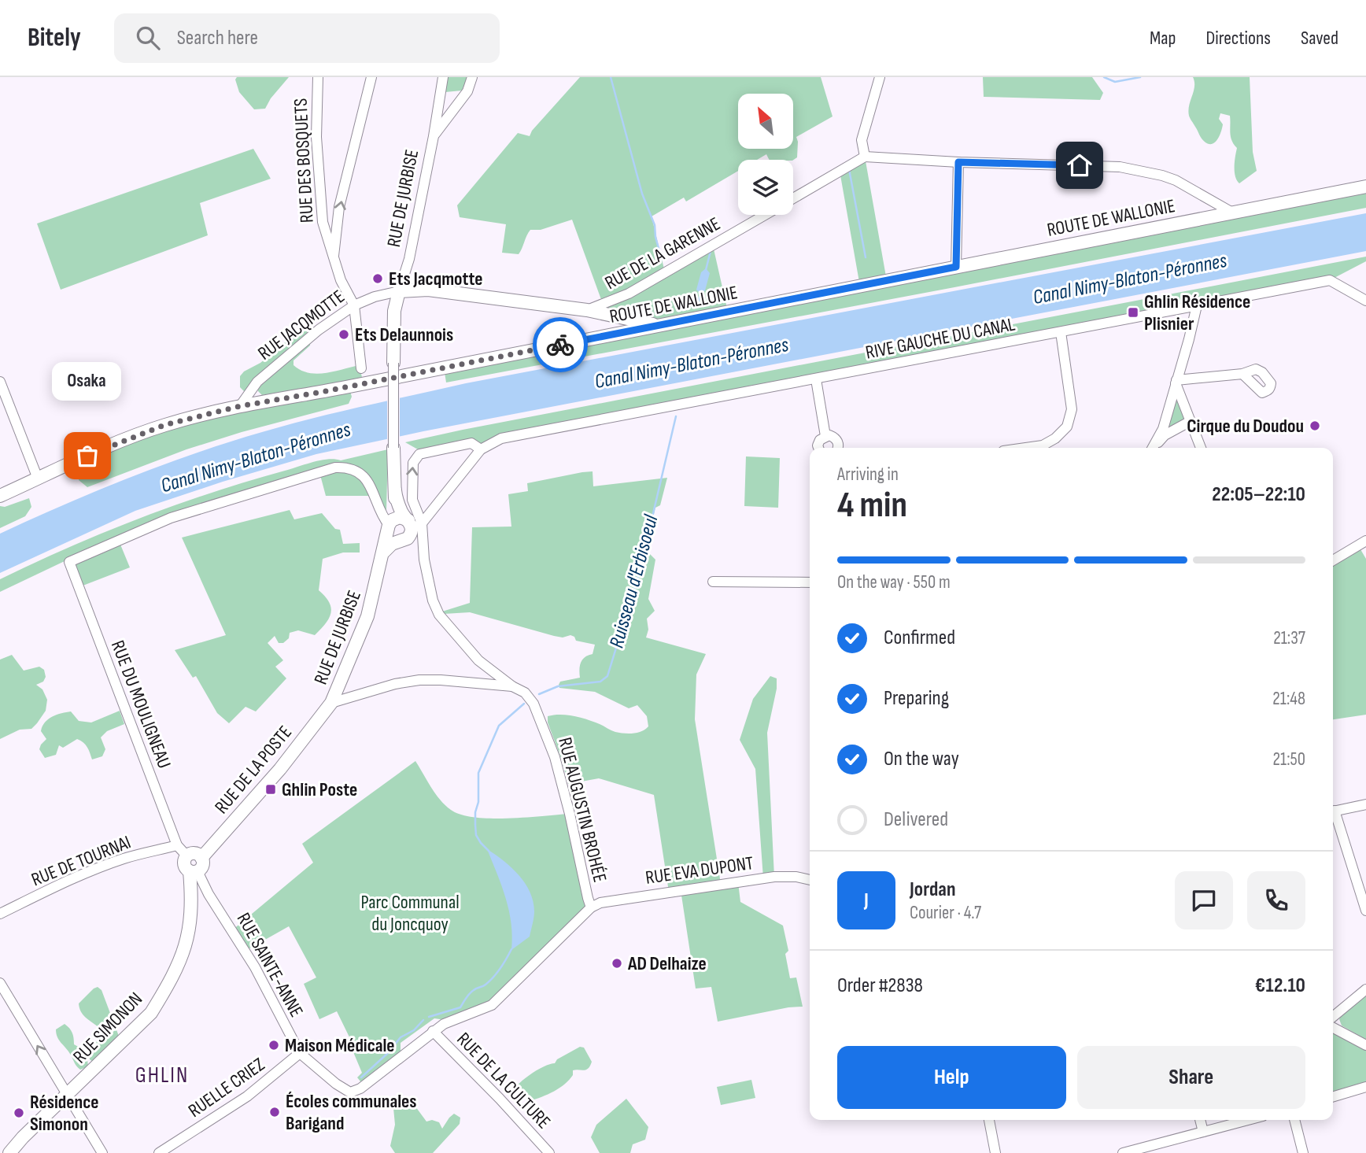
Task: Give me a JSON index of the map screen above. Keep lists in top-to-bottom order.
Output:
{
  "streets": {
    "main road": [
      "RUE DE JURBISE",
      "ROUTE DE WALLONIE",
      "RUE JACQMOTTE",
      "RUE DE LA POSTE",
      "RUE SIMONON"
    ],
    "street": [
      "RUE DES BOSQUETS",
      "RUE DE LA GARENNE",
      "RIVE GAUCHE DU CANAL",
      "RUE DU MOULIGNEAU",
      "RUE AUGUSTIN BROHÉE",
      "RUE DE TOURNAI",
      "RUE EVA DUPONT",
      "RUE SAINTE-ANNE",
      "RUE DE LA CULTURE",
      "RUELLE CRIEZ"
    ]
  },
  "crossings": [
    ["RUE DES BOSQUETS", "RUE JACQMOTTE"],
    ["RUE DE JURBISE", "RUE JACQMOTTE"],
    ["RUE DE JURBISE", "RIVE GAUCHE DU CANAL"],
    ["RUE DE JURBISE", "RUE DU MOULIGNEAU"],
    ["RUE DE JURBISE", "RUE DE LA POSTE"],
    ["RUE DE JURBISE", "RUE AUGUSTIN BROHÉE"],
    ["ROUTE DE WALLONIE", "RUE JACQMOTTE"],
    ["RUE DE LA GARENNE", "RUE JACQMOTTE"],
    ["RIVE GAUCHE DU CANAL", "RUE DU MOULIGNEAU"],
    ["RIVE GAUCHE DU CANAL", "RUE AUGUSTIN BROHÉE"],
    ["RUE DU MOULIGNEAU", "RUE DE LA POSTE"],
    ["RUE DU MOULIGNEAU", "RUE AUGUSTIN BROHÉE"],
    ["RUE DU MOULIGNEAU", "RUE DE TOURNAI"],
    ["RUE DU MOULIGNEAU", "RUE SAINTE-ANNE"],
    ["RUE DU MOULIGNEAU", "RUE SIMONON"],
    ["RUE DE LA POSTE", "RUE SAINTE-ANNE"],
    ["RUE DE LA POSTE", "RUE SIMONON"],
    ["RUE AUGUSTIN BROHÉE", "RUE EVA DUPONT"],
    ["RUE SAINTE-ANNE", "RUE SIMONON"],
    ["RUE SAINTE-ANNE", "RUE DE LA CULTURE"],
    ["RUE SAINTE-ANNE", "RUELLE CRIEZ"]
  ],
  "districts": ["GHLIN"],
  "water": ["Canal Nimy-Blaton-Péronnes", "Ruisseau d'Erbisoeul"],
  "parks": ["Parc Communal du Joncquoy"],
  "places": {
    "other": [
      "Ets Jacqmotte",
      "Ets Delaunnois",
      "Cirque du Doudou",
      "Osaka",
      "AD Delhaize",
      "Maison Médicale",
      "Écoles communales Barigand",
      "Résidence Simonon"
    ],
    "transit": ["Ghlin Résidence Plisnier", "Ghlin Poste"]
  },
  "north": "top left",
  "page": {
    "header": "Bitely",
    "search": "Search here",
    "nav": ["Map", "Directions", "Saved"],
    "bubble": "Osaka",
    "heading": ["4 min", "Arriving in", "22:05–22:10"],
    "panel": [
      "Jordan",
      "Courier · 4.7",
      "Order #2838",
      "€12.10"
    ],
    "bar": "On the way · 550 m",
    "list": [
      ["Confirmed", "21:37"],
      ["Preparing", "21:48"],
      ["On the way", "21:50"],
      "Delivered"
    ],
    "round": "J",
    "buttons": ["Help", "Share"]
  }
}
